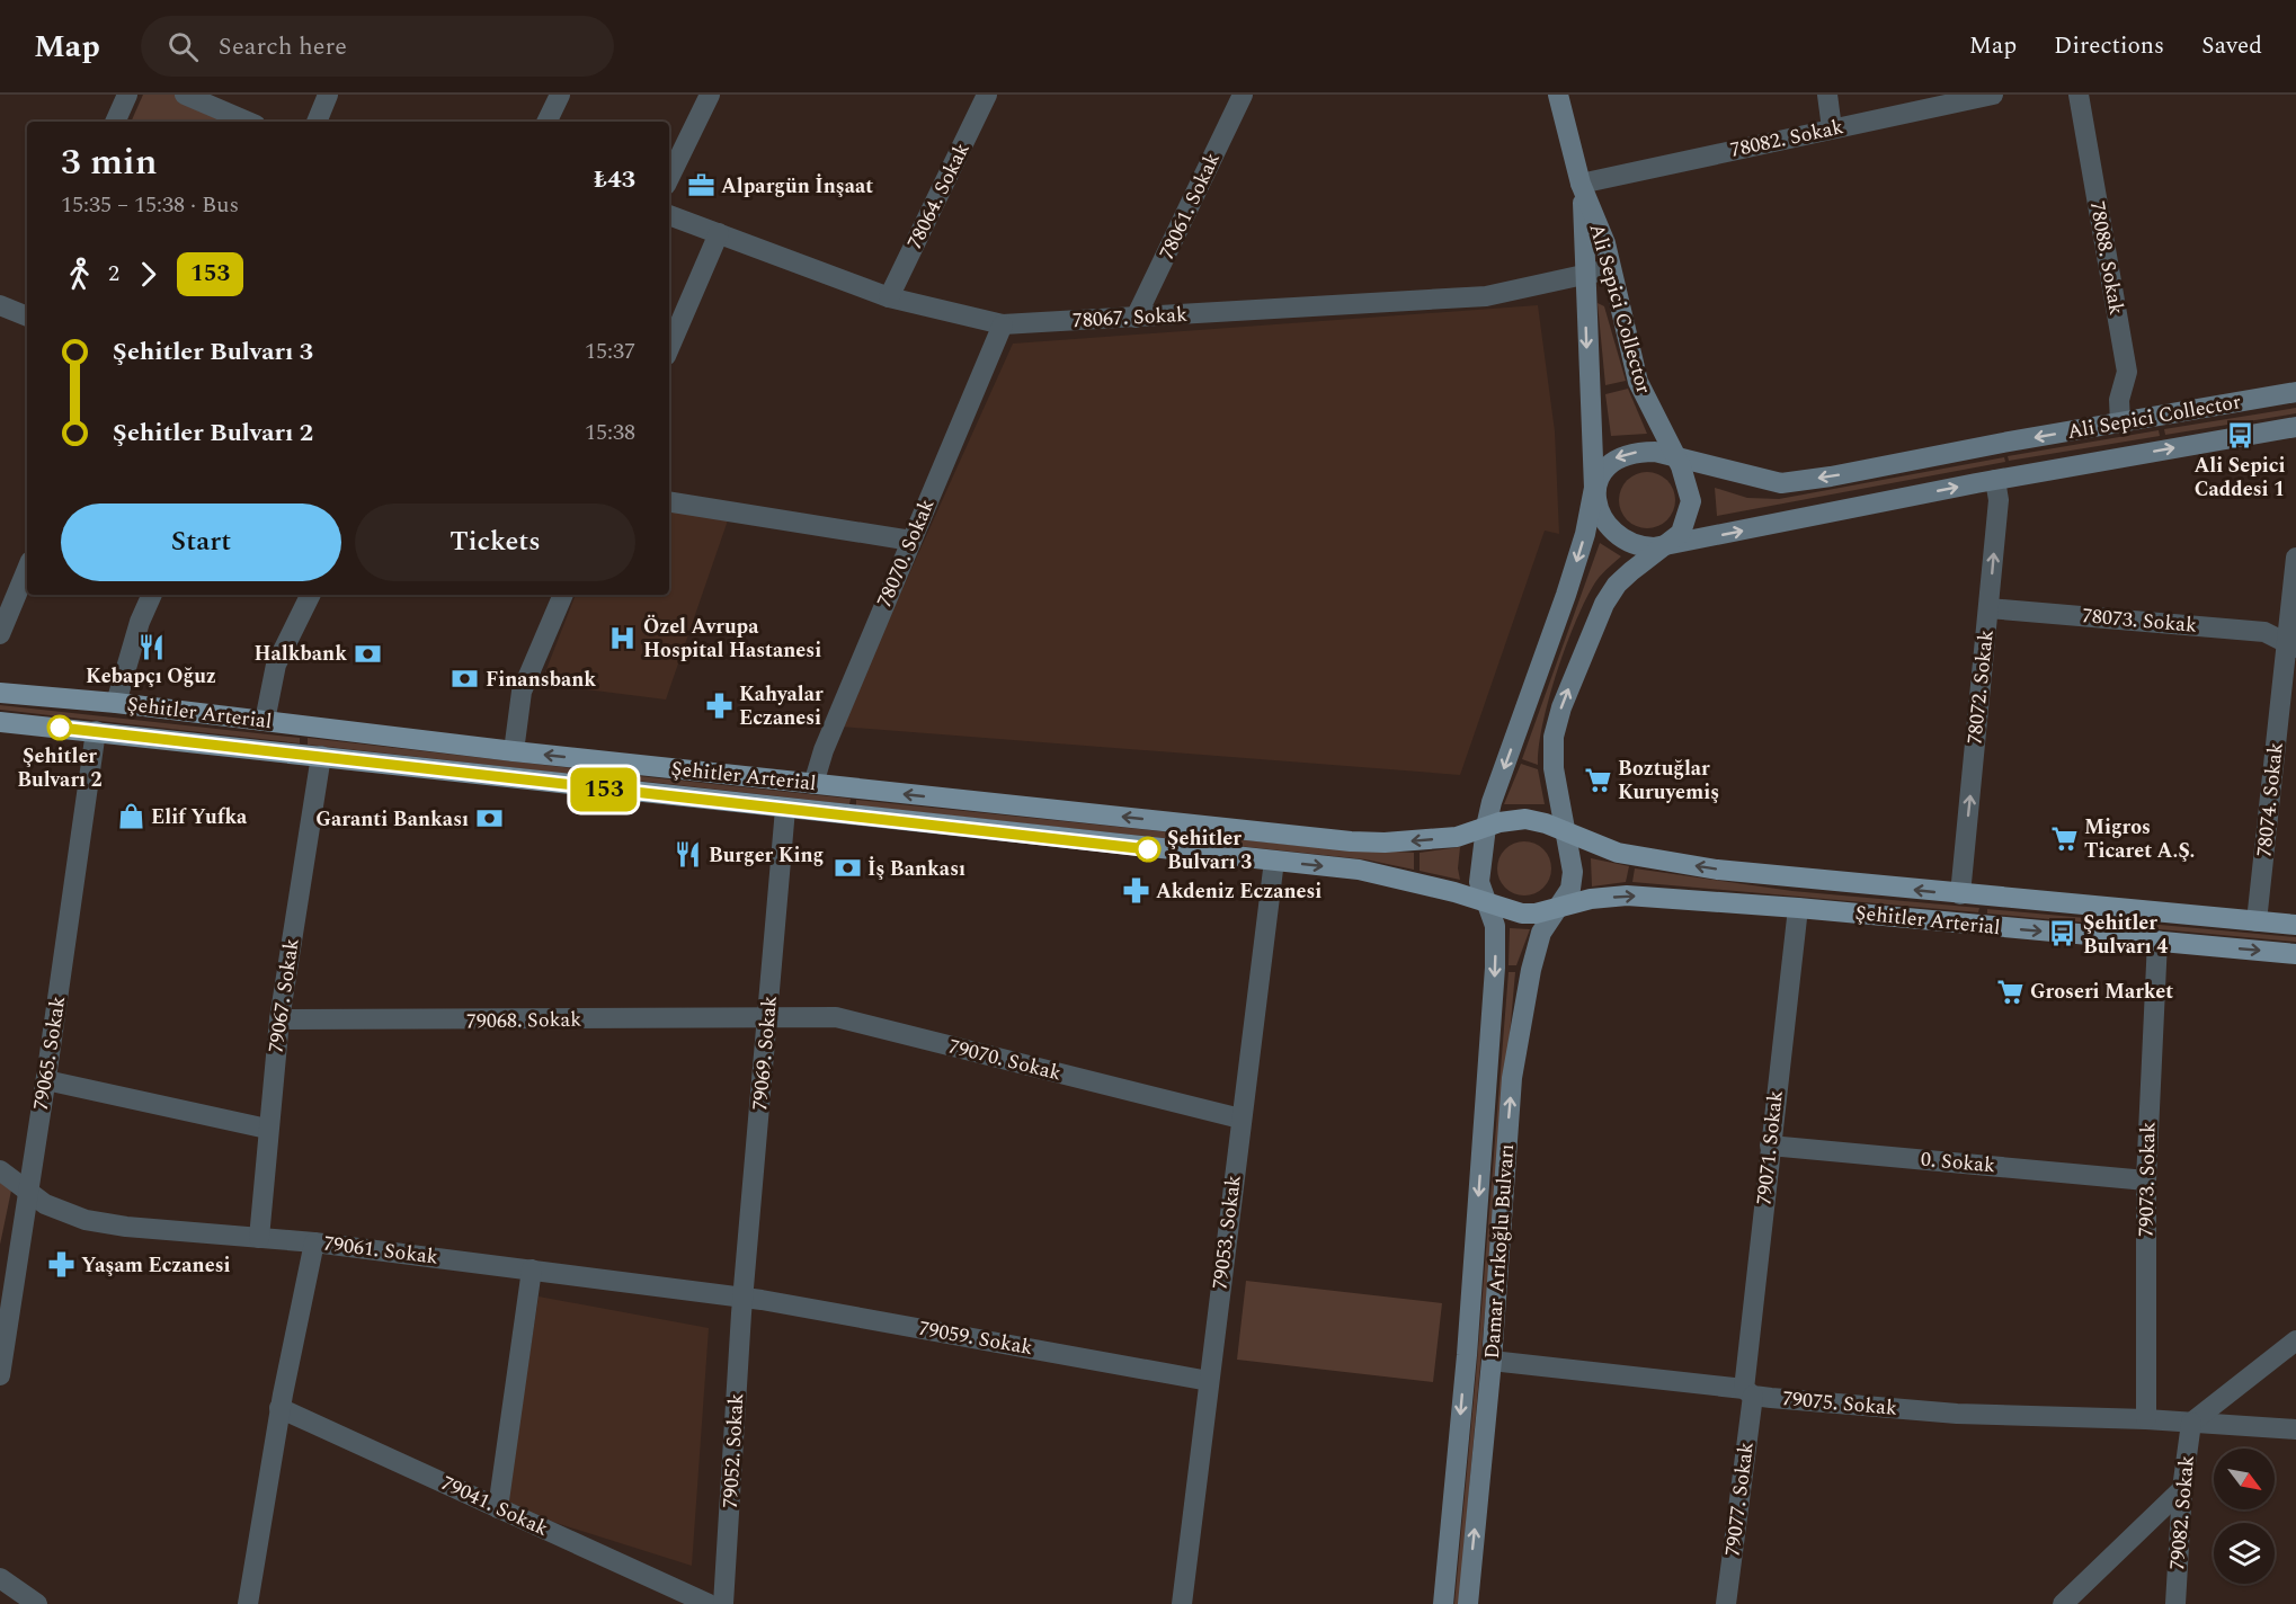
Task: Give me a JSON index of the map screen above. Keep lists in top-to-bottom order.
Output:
{
  "streets": {
    "main road": ["Ali Sepici Collector", "Şehitler Arterial", "Damar Arıkoğlu Bulvarı"],
    "street": [
      "78082. Sokak",
      "78064. Sokak",
      "78061. Sokak",
      "78088. Sokak",
      "78067. Sokak",
      "78070. Sokak",
      "78073. Sokak",
      "78072. Sokak",
      "78074. Sokak",
      "79067. Sokak",
      "79068. Sokak",
      "79065. Sokak",
      "79069. Sokak",
      "79070. Sokak",
      "79071. Sokak",
      "0. Sokak",
      "79073. Sokak",
      "79053. Sokak",
      "79061. Sokak",
      "79059. Sokak",
      "79075. Sokak",
      "79052. Sokak",
      "79077. Sokak",
      "79041. Sokak",
      "79082. Sokak"
    ]
  },
  "crossings": [
    ["78082. Sokak", "Ali Sepici Collector"],
    ["78064. Sokak", "78067. Sokak"],
    ["78061. Sokak", "78067. Sokak"],
    ["78088. Sokak", "Ali Sepici Collector"],
    ["Ali Sepici Collector", "78067. Sokak"],
    ["Ali Sepici Collector", "78072. Sokak"],
    ["Ali Sepici Collector", "Şehitler Arterial"],
    ["Ali Sepici Collector", "Damar Arıkoğlu Bulvarı"],
    ["78067. Sokak", "78070. Sokak"],
    ["78070. Sokak", "Şehitler Arterial"],
    ["78073. Sokak", "78072. Sokak"],
    ["78073. Sokak", "78074. Sokak"],
    ["78072. Sokak", "Şehitler Arterial"],
    ["Şehitler Arterial", "78074. Sokak"],
    ["Şehitler Arterial", "79067. Sokak"],
    ["Şehitler Arterial", "79065. Sokak"],
    ["Şehitler Arterial", "79069. Sokak"],
    ["Şehitler Arterial", "79071. Sokak"],
    ["Şehitler Arterial", "79073. Sokak"],
    ["Şehitler Arterial", "79053. Sokak"],
    ["Şehitler Arterial", "Damar Arıkoğlu Bulvarı"],
    ["79067. Sokak", "79068. Sokak"],
    ["79067. Sokak", "79061. Sokak"],
    ["79068. Sokak", "79069. Sokak"],
    ["79068. Sokak", "79070. Sokak"],
    ["79065. Sokak", "79061. Sokak"],
    ["79069. Sokak", "79070. Sokak"],
    ["79069. Sokak", "79061. Sokak"],
    ["79069. Sokak", "79059. Sokak"],
    ["79069. Sokak", "79052. Sokak"],
    ["79070. Sokak", "79053. Sokak"],
    ["79071. Sokak", "0. Sokak"],
    ["79071. Sokak", "79075. Sokak"],
    ["79071. Sokak", "79077. Sokak"],
    ["0. Sokak", "79073. Sokak"],
    ["79073. Sokak", "79075. Sokak"],
    ["79053. Sokak", "79059. Sokak"],
    ["79061. Sokak", "79059. Sokak"],
    ["79061. Sokak", "79052. Sokak"],
    ["Damar Arıkoğlu Bulvarı", "79075. Sokak"],
    ["79059. Sokak", "79052. Sokak"],
    ["79075. Sokak", "79077. Sokak"],
    ["79075. Sokak", "79082. Sokak"]
  ],
  "one_way": ["78072. Sokak"],
  "places": {
    "office": ["Alpargün İnşaat"],
    "bus stop": ["Ali Sepici Caddesi 1", "Şehitler Bulvarı 4"],
    "hospital": ["Özel Avrupa Hospital Hastanesi"],
    "restaurant": ["Kebapçı Oğuz", "Burger King"],
    "bank": [
      "Halkbank",
      "Finansbank",
      "Garanti Bankası",
      "İş Bankası"
    ],
    "pharmacy": ["Kahyalar Eczanesi", "Akdeniz Eczanesi", "Yaşam Eczanesi"],
    "other": ["Şehitler Bulvarı 2", "Şehitler Bulvarı 3"],
    "supermarket": ["Boztuğlar Kuruyemiş", "Migros Ticaret A.Ş.", "Groseri Market"],
    "shop": ["Elif Yufka"]
  },
  "lines": ["bus line 153"],
  "north": "bottom right",
  "page": {
    "header": "Map",
    "search": "Search here",
    "nav": ["Map", "Directions", "Saved"],
    "on_map": "153",
    "heading": ["3 min", "15:35 – 15:38 · Bus", "₺43"],
    "legs": ["2", "153"],
    "list": [
      {
        "name": "Şehitler Bulvarı 3",
        "value": "15:37"
      },
      {
        "name": "Şehitler Bulvarı 2",
        "value": "15:38"
      }
    ],
    "buttons": ["Start", "Tickets"]
  }
}
